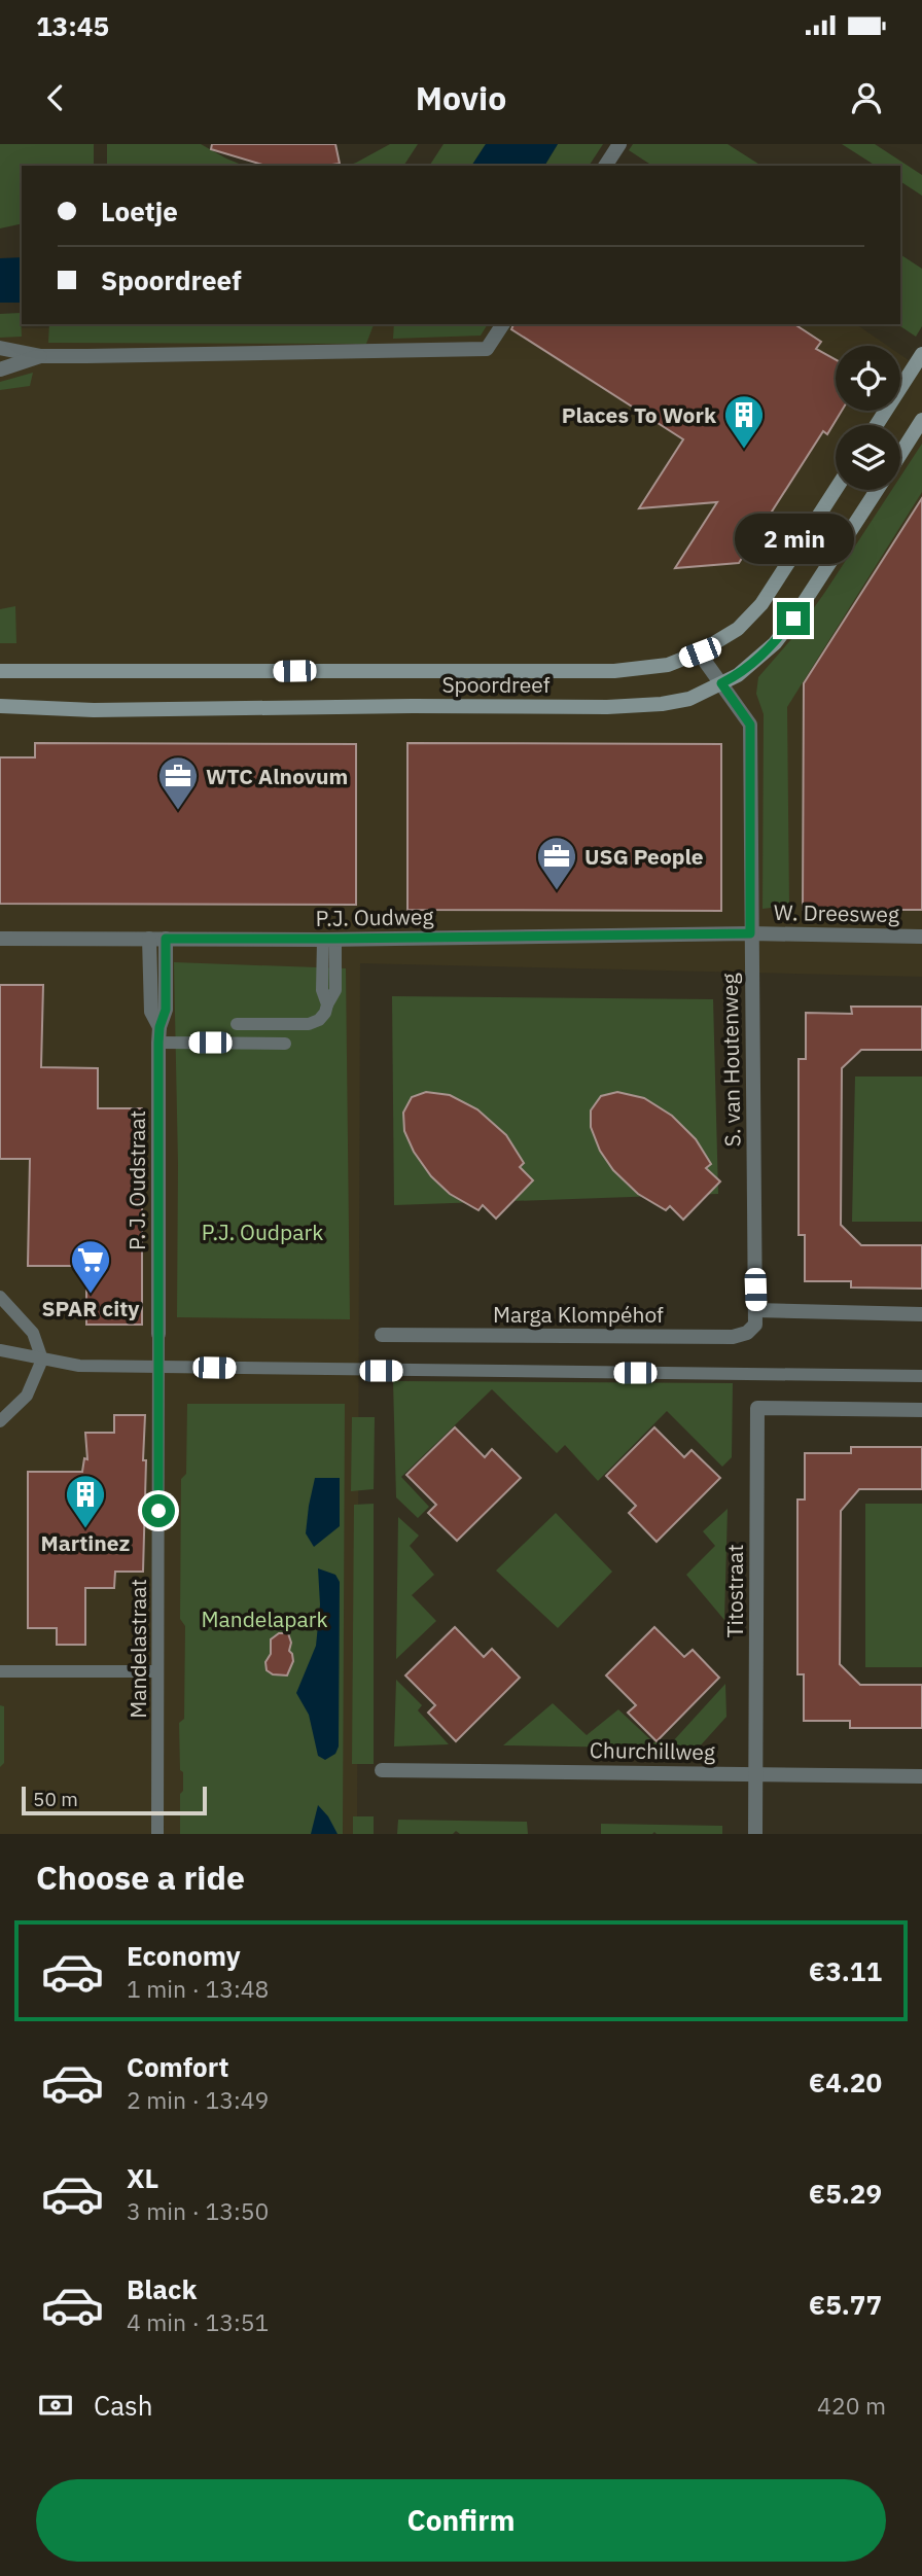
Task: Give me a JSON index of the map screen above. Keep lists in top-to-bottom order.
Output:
{
  "streets": {
    "main road": ["Spoordreef"],
    "street": [
      "W. Dreesweg",
      "P.J. Oudweg",
      "S. van Houtenweg",
      "P. J. Oudstraat",
      "Marga Klompéhof",
      "Titostraat",
      "Churchillweg"
    ],
    "lane": ["Mandelastraat"]
  },
  "crossings": [
    ["Spoordreef", "S. van Houtenweg"],
    ["W. Dreesweg", "P.J. Oudweg"],
    ["W. Dreesweg", "S. van Houtenweg"],
    ["P.J. Oudweg", "S. van Houtenweg"],
    ["P.J. Oudweg", "P. J. Oudstraat"],
    ["S. van Houtenweg", "Marga Klompéhof"],
    ["P. J. Oudstraat", "Mandelastraat"],
    ["Titostraat", "Churchillweg"]
  ],
  "parks": ["P.J. Oudpark", "Mandelapark"],
  "places": {
    "building": ["Places To Work", "Martinez"],
    "office": ["WTC Alnovum", "USG People"],
    "supermarket": ["SPAR city"]
  },
  "scale_bar": "50 m",
  "page": {
    "status": "13:45",
    "header": "Movio",
    "banner": ["Loetje", "Spoordreef"],
    "bubble": "2 min",
    "scale": "50 m",
    "heading": "Choose a ride",
    "list": [
      {
        "name": "Economy",
        "note": "1 min · 13:48",
        "value": "€3.11"
      },
      {
        "name": "Comfort",
        "note": "2 min · 13:49",
        "value": "€4.20"
      },
      {
        "name": "XL",
        "note": "3 min · 13:50",
        "value": "€5.29"
      },
      {
        "name": "Black",
        "note": "4 min · 13:51",
        "value": "€5.77"
      }
    ],
    "pay": ["Cash", "420 m"],
    "buttons": "Confirm"
  }
}
